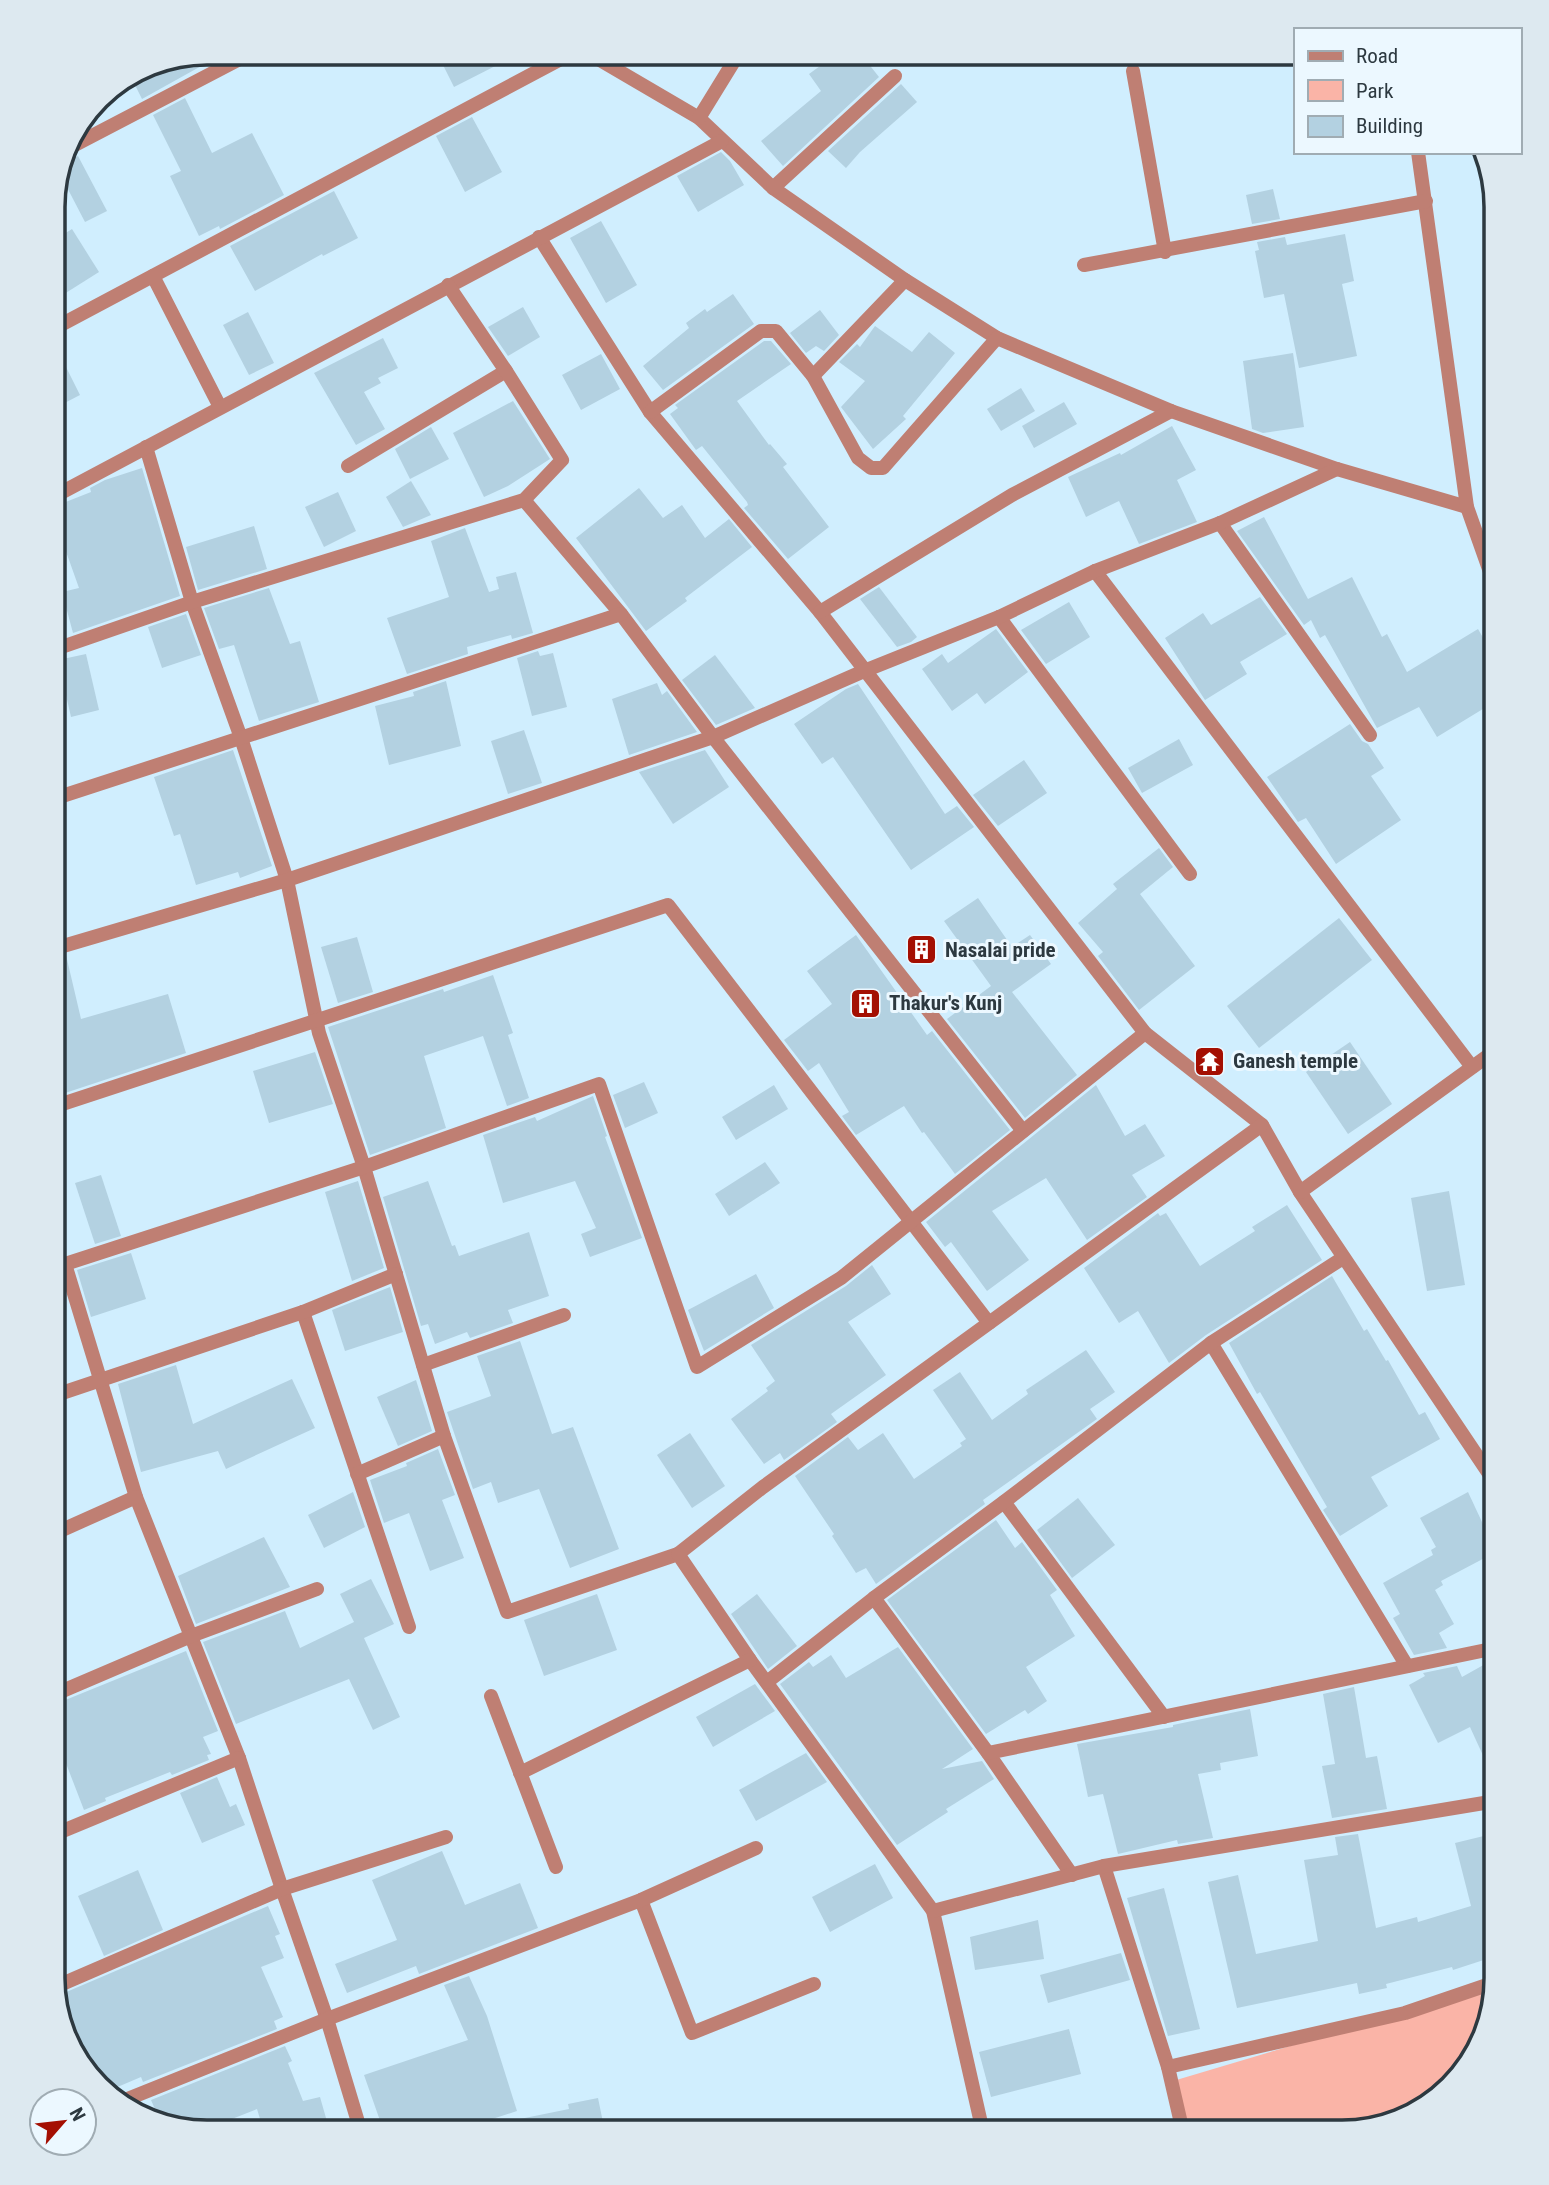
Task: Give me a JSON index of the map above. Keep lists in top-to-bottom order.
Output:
{
  "places": {
    "building": ["Nasalai pride", "Thakur's Kunj"],
    "temple": ["Ganesh temple"]
  },
  "legend": ["Road", "Park", "Building"],
  "north": "top right"
}
